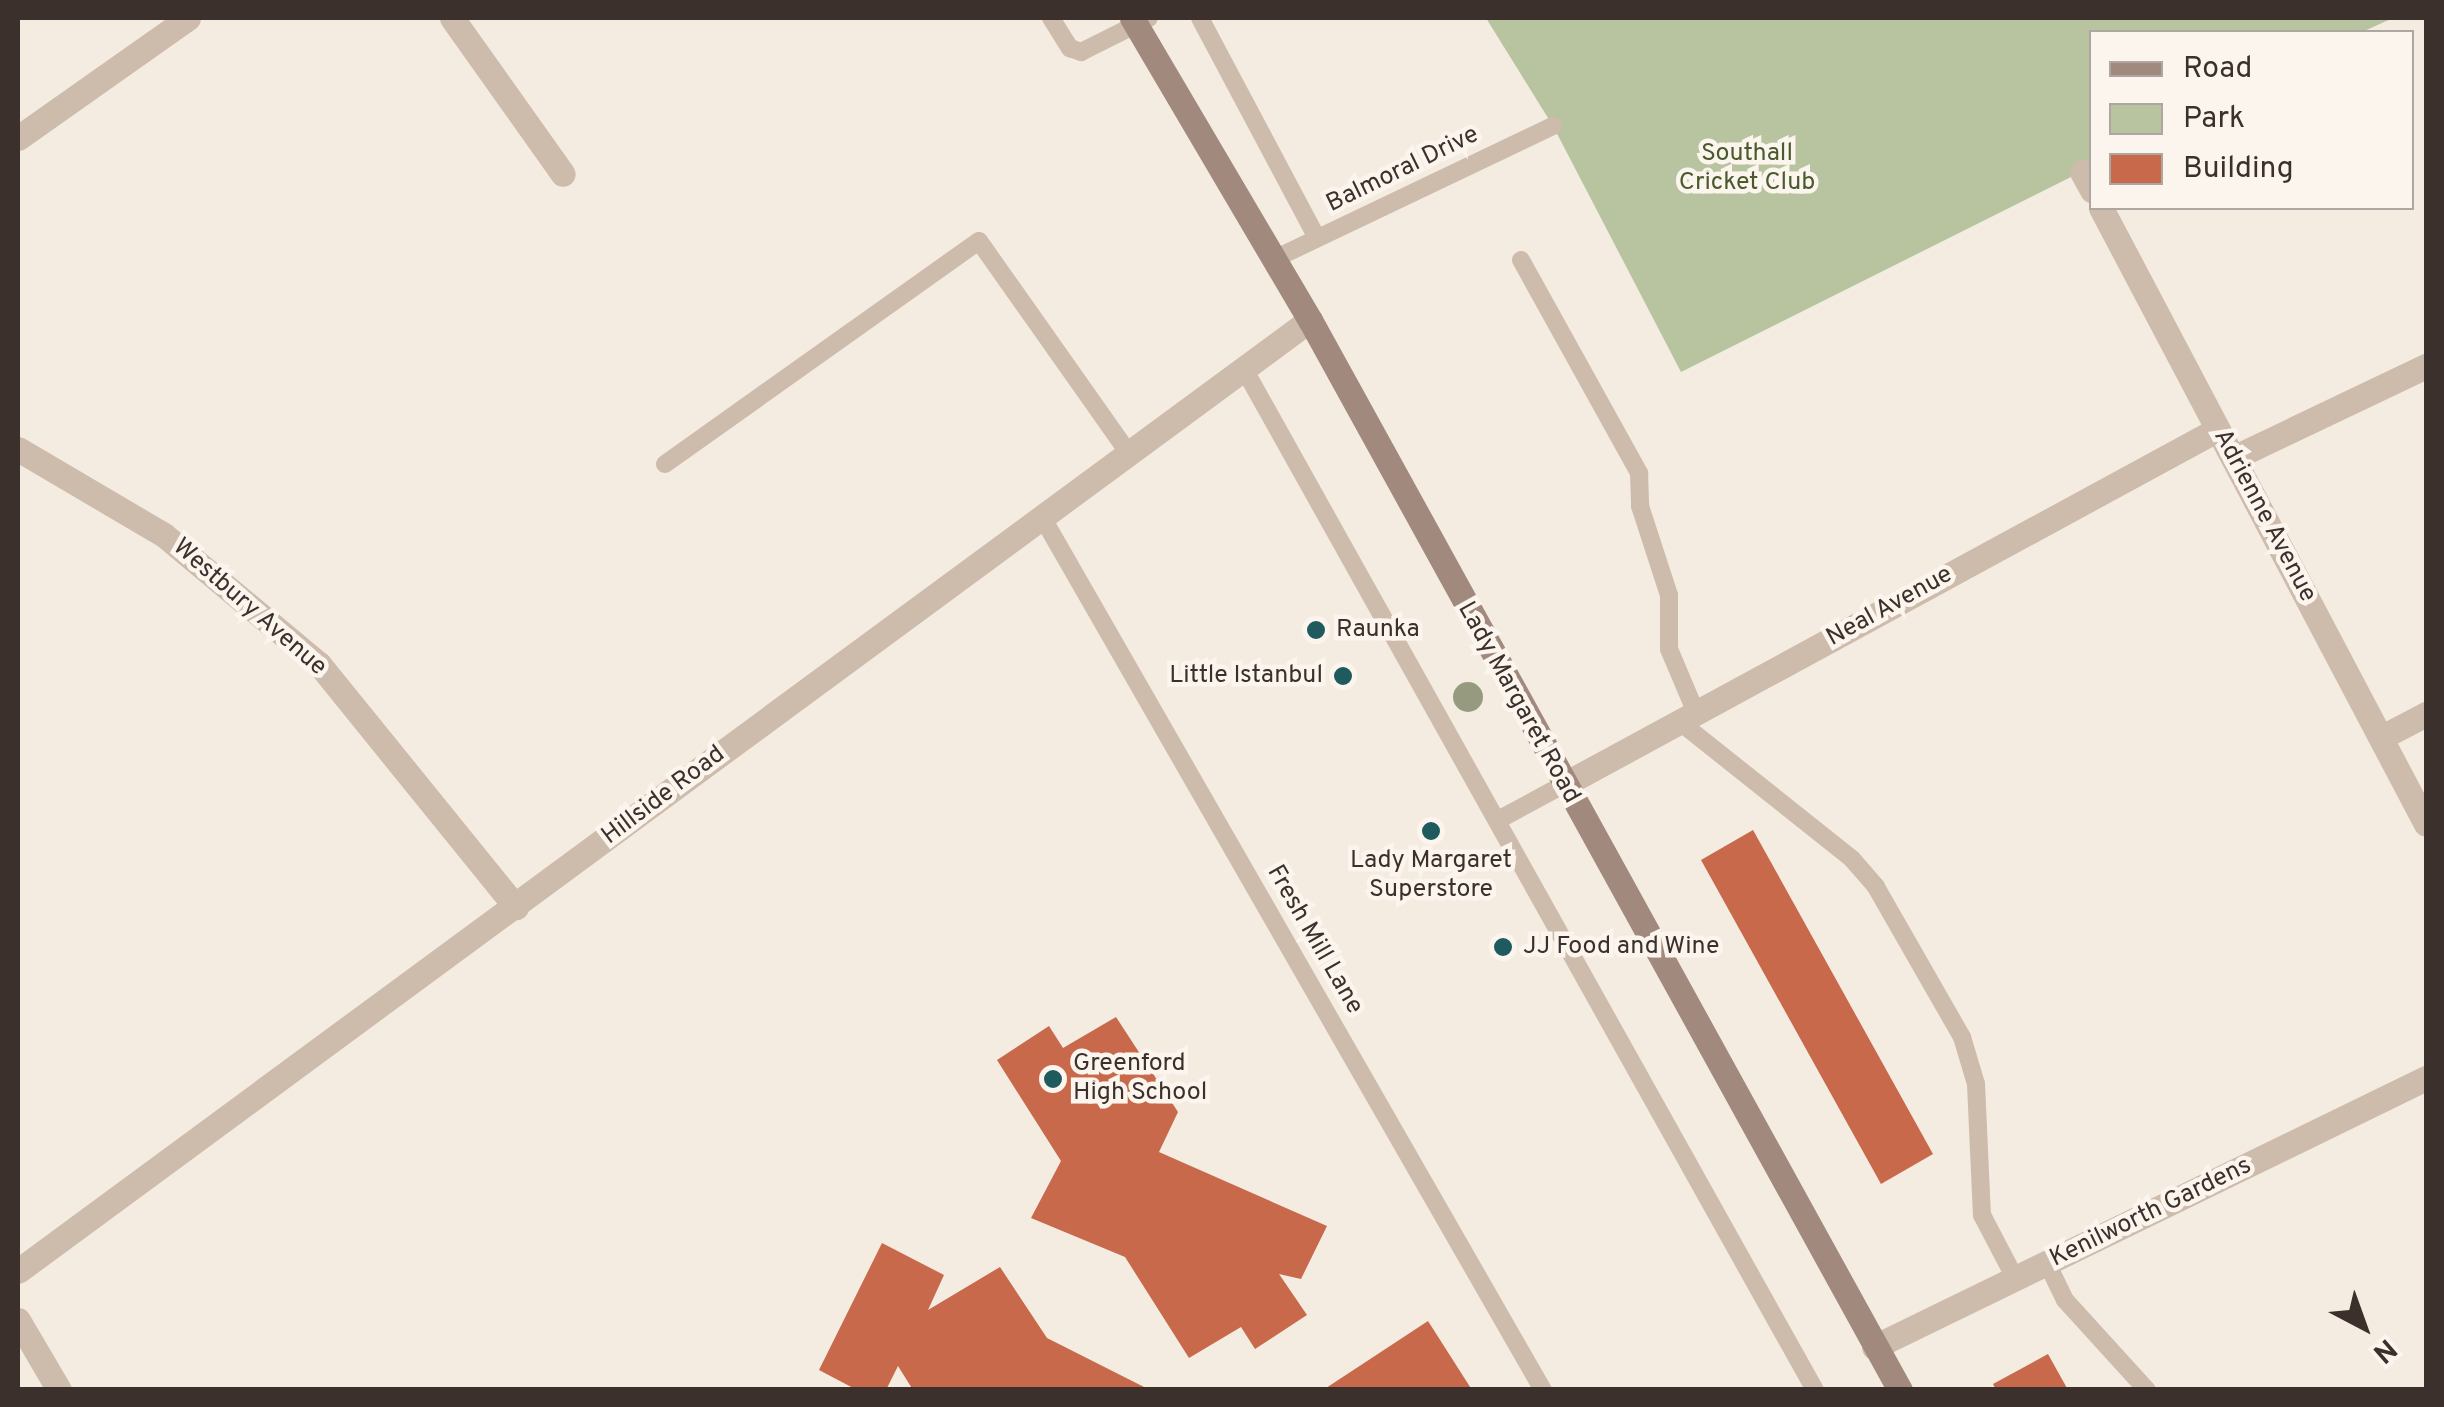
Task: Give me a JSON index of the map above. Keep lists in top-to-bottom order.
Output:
{
  "streets": {
    "street": [
      "Adrienne Avenue",
      "Neal Avenue",
      "Westbury Avenue",
      "Lady Margaret Road",
      "Hillside Road",
      "Kenilworth Gardens"
    ],
    "lane": ["Balmoral Drive", "Fresh Mill Lane"]
  },
  "crossings": [
    ["Balmoral Drive", "Lady Margaret Road"],
    ["Adrienne Avenue", "Neal Avenue"],
    ["Neal Avenue", "Lady Margaret Road"],
    ["Westbury Avenue", "Hillside Road"],
    ["Lady Margaret Road", "Hillside Road"],
    ["Lady Margaret Road", "Kenilworth Gardens"],
    ["Hillside Road", "Fresh Mill Lane"]
  ],
  "parks": ["Southall Cricket Club"],
  "places": [
    "Raunka",
    "Little Istanbul",
    "Lady Margaret Superstore",
    "JJ Food and Wine",
    "Greenford High School"
  ],
  "legend": ["Road", "Park", "Building"],
  "north": "bottom right"
}
